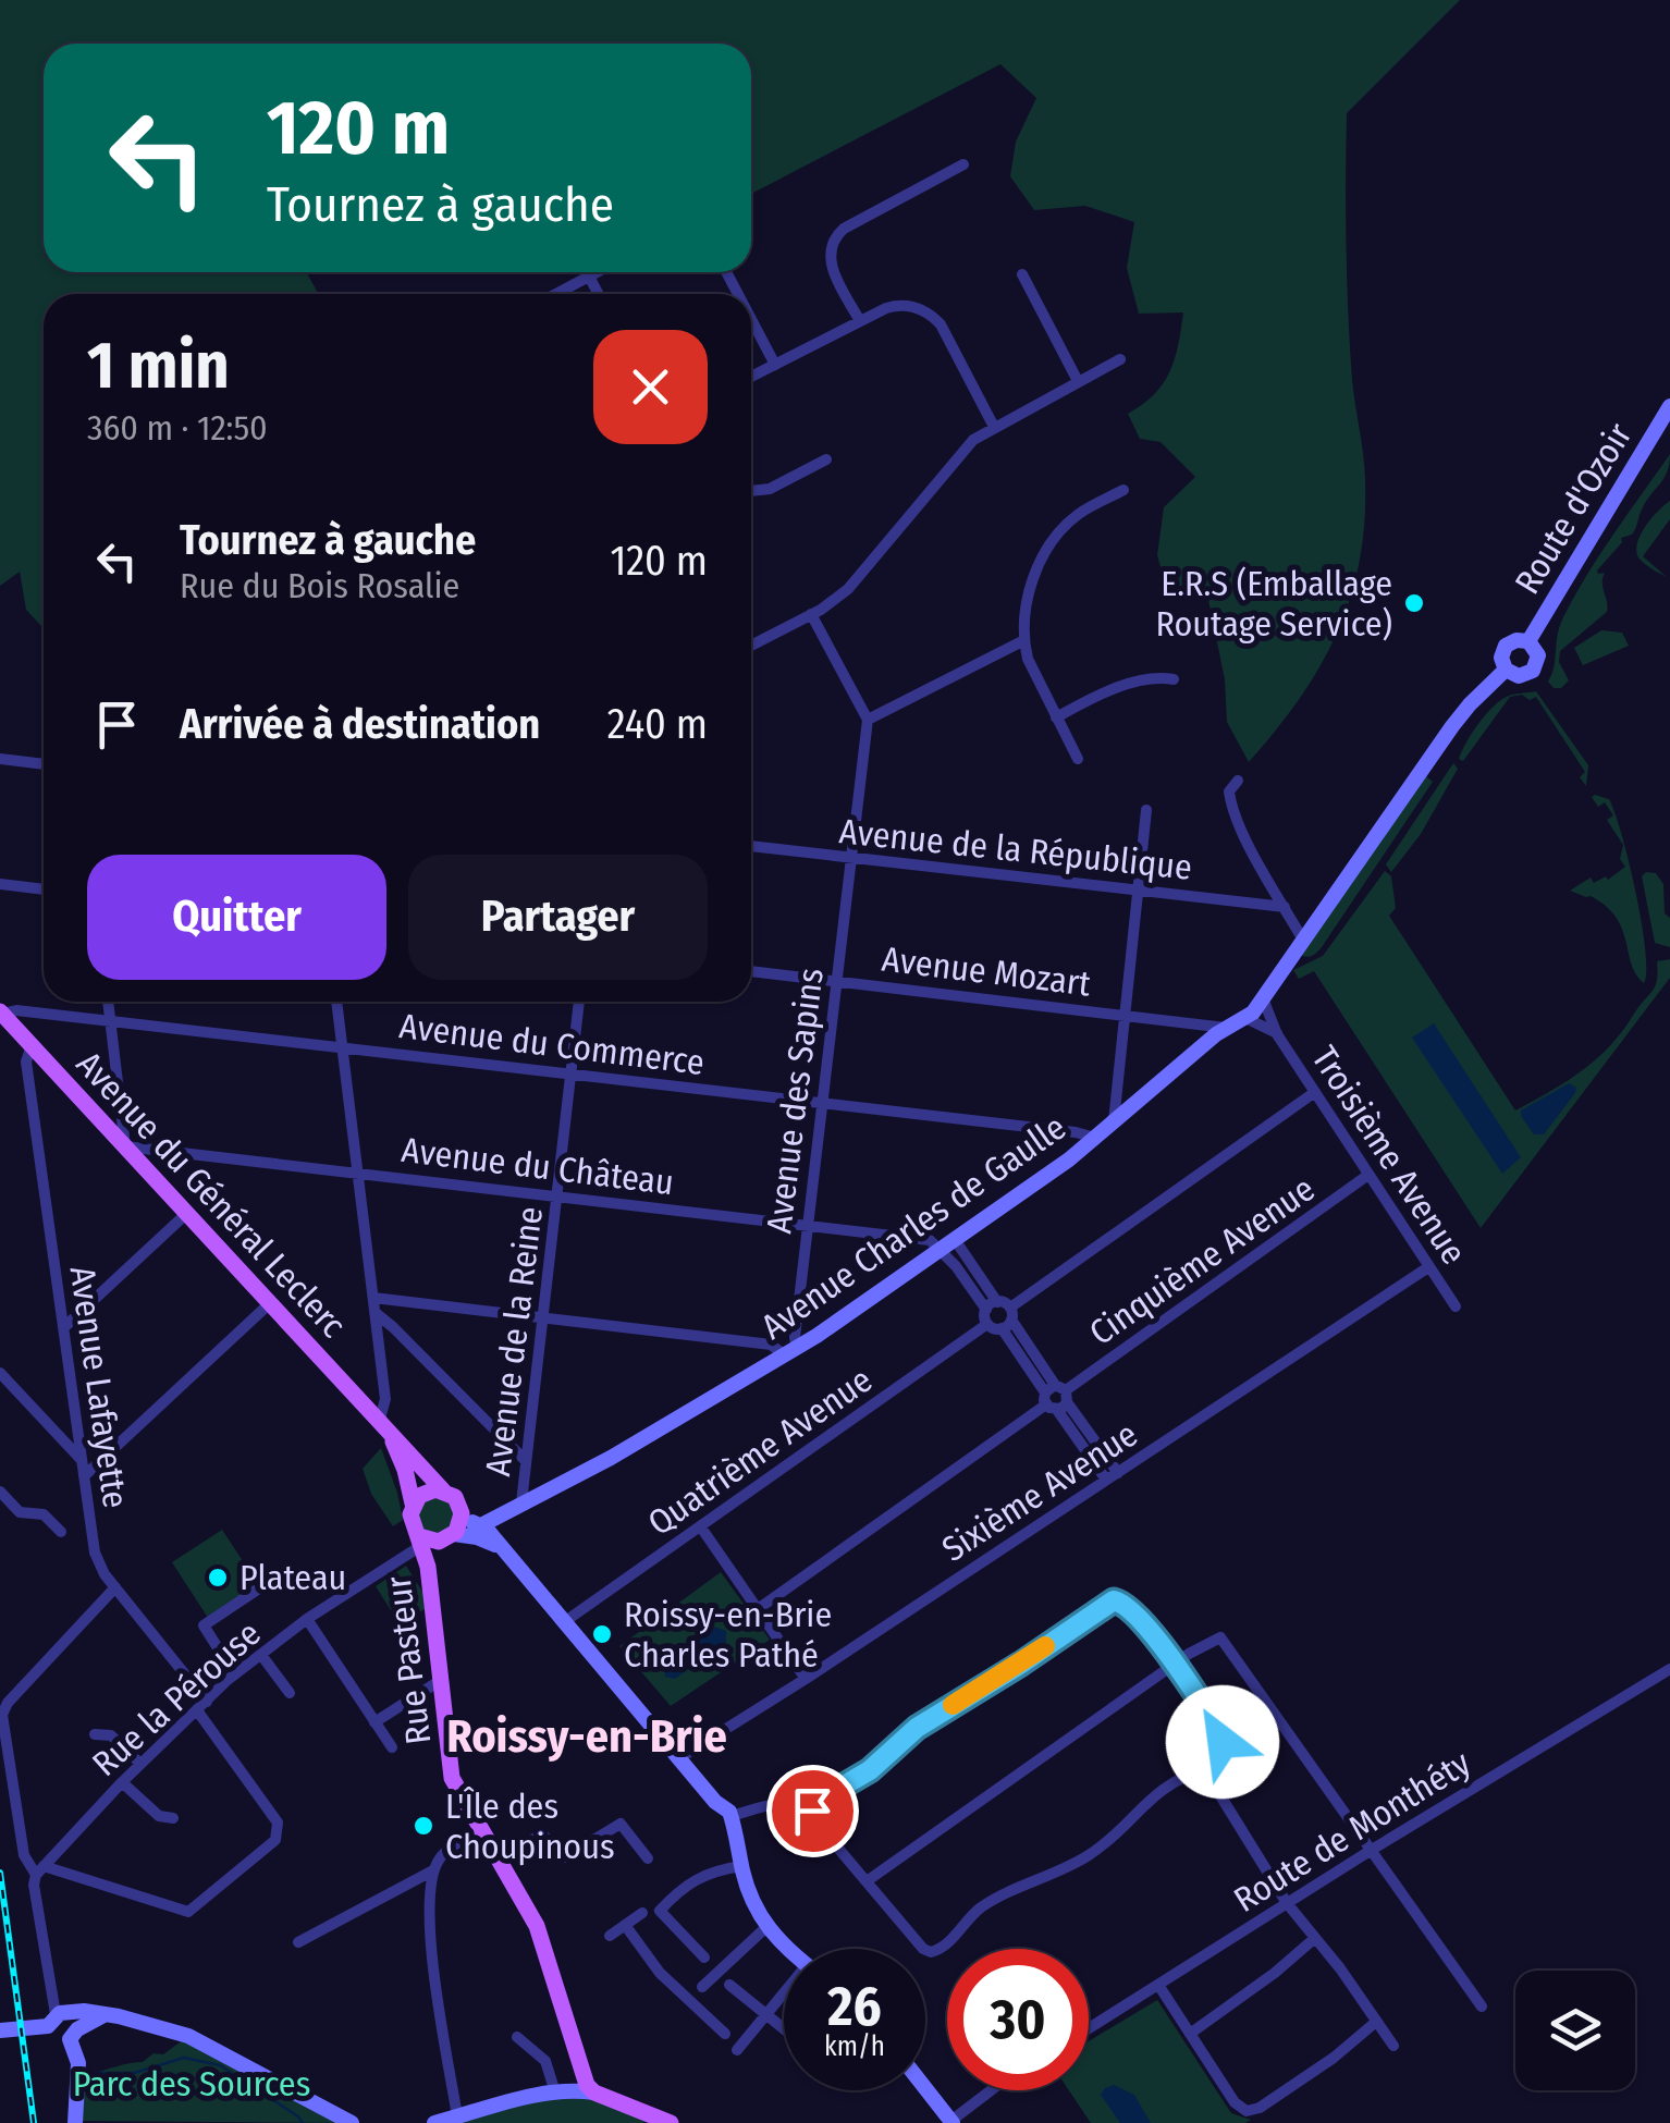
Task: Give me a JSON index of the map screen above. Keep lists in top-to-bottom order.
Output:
{
  "streets": {
    "main road": [
      "Route d'Ozoir",
      "Avenue du Général Leclerc",
      "Avenue Charles de Gaulle",
      "Rue Pasteur"
    ],
    "street": [
      "Avenue de la République",
      "Avenue Mozart",
      "Avenue du Commerce",
      "Avenue des Sapins",
      "Troisième Avenue",
      "Avenue du Château",
      "Cinquième Avenue",
      "Avenue de la Reine",
      "Avenue Lafayette",
      "Quatrième Avenue",
      "Sixième Avenue",
      "Rue la Pérouse",
      "Route de Monthéty"
    ]
  },
  "crossings": [
    ["Route d'Ozoir", "Avenue Charles de Gaulle"],
    ["Avenue de la République", "Avenue des Sapins"],
    ["Avenue Mozart", "Avenue des Sapins"],
    ["Avenue Mozart", "Avenue Charles de Gaulle"],
    ["Avenue du Commerce", "Avenue des Sapins"],
    ["Avenue du Commerce", "Avenue du Général Leclerc"],
    ["Avenue du Commerce", "Avenue Charles de Gaulle"],
    ["Avenue du Commerce", "Avenue de la Reine"],
    ["Avenue des Sapins", "Avenue du Château"],
    ["Avenue des Sapins", "Avenue Charles de Gaulle"],
    ["Troisième Avenue", "Avenue Charles de Gaulle"],
    ["Troisième Avenue", "Cinquième Avenue"],
    ["Troisième Avenue", "Sixième Avenue"],
    ["Avenue du Château", "Avenue du Général Leclerc"],
    ["Avenue du Château", "Avenue Charles de Gaulle"],
    ["Avenue du Château", "Avenue de la Reine"],
    ["Avenue du Général Leclerc", "Avenue Lafayette"],
    ["Avenue du Général Leclerc", "Rue Pasteur"],
    ["Avenue du Général Leclerc", "Rue la Pérouse"],
    ["Avenue Charles de Gaulle", "Avenue de la Reine"],
    ["Avenue Lafayette", "Rue la Pérouse"],
    ["Rue Pasteur", "Rue la Pérouse"]
  ],
  "districts": ["Roissy-en-Brie"],
  "parks": ["Parc des Sources"],
  "places": [
    "E.R.S (Emballage Routage Service)",
    "Plateau",
    "Roissy-en-Brie Charles Pathé",
    "L'Île des Choupinous"
  ],
  "page": {
    "turn": ["120 m", "Tournez à gauche"],
    "heading": ["1 min", "360 m · 12:50"],
    "list": [
      {
        "name": "Tournez à gauche",
        "note": "Rue du Bois Rosalie",
        "value": "120 m"
      },
      {
        "name": "Arrivée à destination",
        "value": "240 m"
      }
    ],
    "buttons": ["Quitter", "Partager"],
    "speed": "26 km/h",
    "limit": "30"
  }
}
